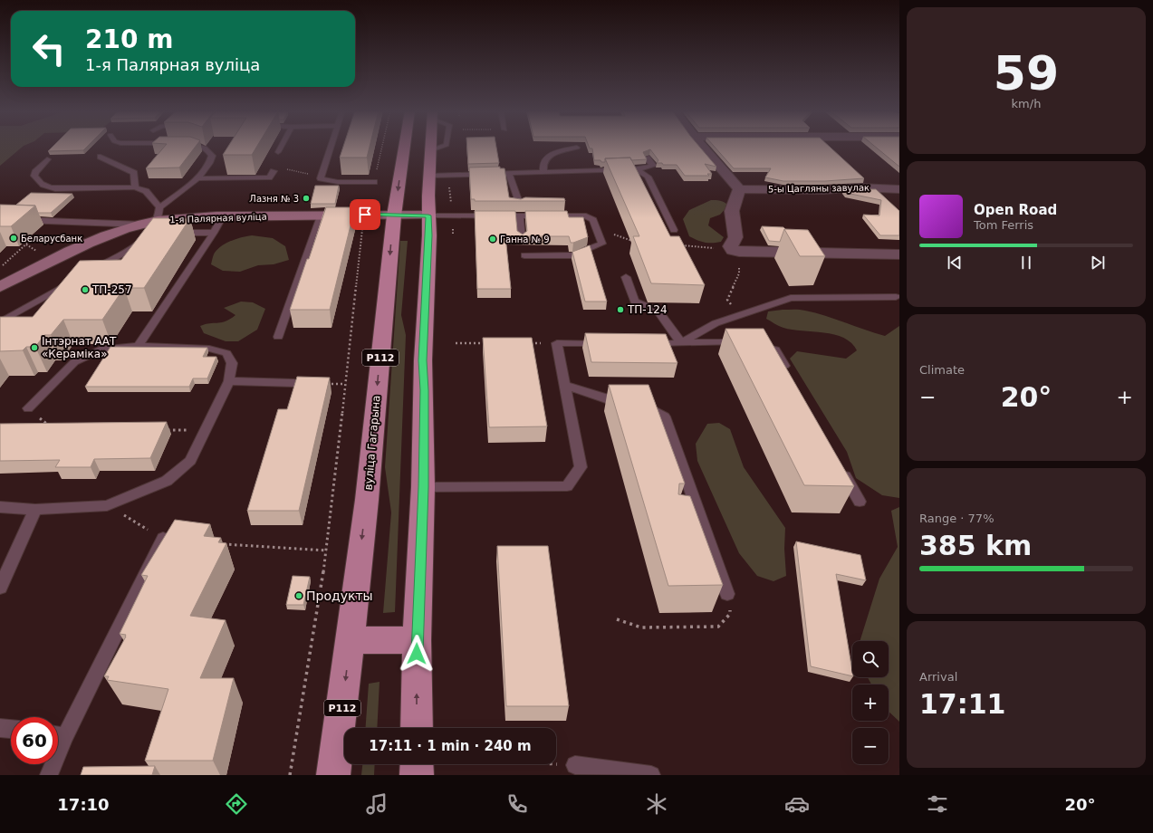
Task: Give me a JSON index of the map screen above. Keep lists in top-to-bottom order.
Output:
{
  "streets": {
    "main road": ["Р112", "вуліца Гагарына"],
    "street": ["5-ы Цагляны завулак", "1-я Палярная вуліца"]
  },
  "crossings": [
    ["1-я Палярная вуліца", "вуліца Гагарына"]
  ],
  "places": [
    "Лазня № 3",
    "Беларусбанк",
    "Ганна № 9",
    "ТП-257",
    "ТП-124",
    "Інтэрнат ААТ «Кераміка»",
    "Продукты"
  ],
  "page": {
    "tile": [
      ["59", "km/h"],
      "Climate",
      ["Range · 77%", "385 km"],
      ["Arrival", "17:11"]
    ],
    "turn": ["210 m", "1-я Палярная вуліца"],
    "song": ["Open Road", "Tom Ferris"],
    "heat": ["−", "20°", "+"],
    "map_buttons": ["+", "−"],
    "limit": "60",
    "trip": "17:11 · 1 min · 240 m",
    "tabs": ["17:10", "20°"]
  }
}
